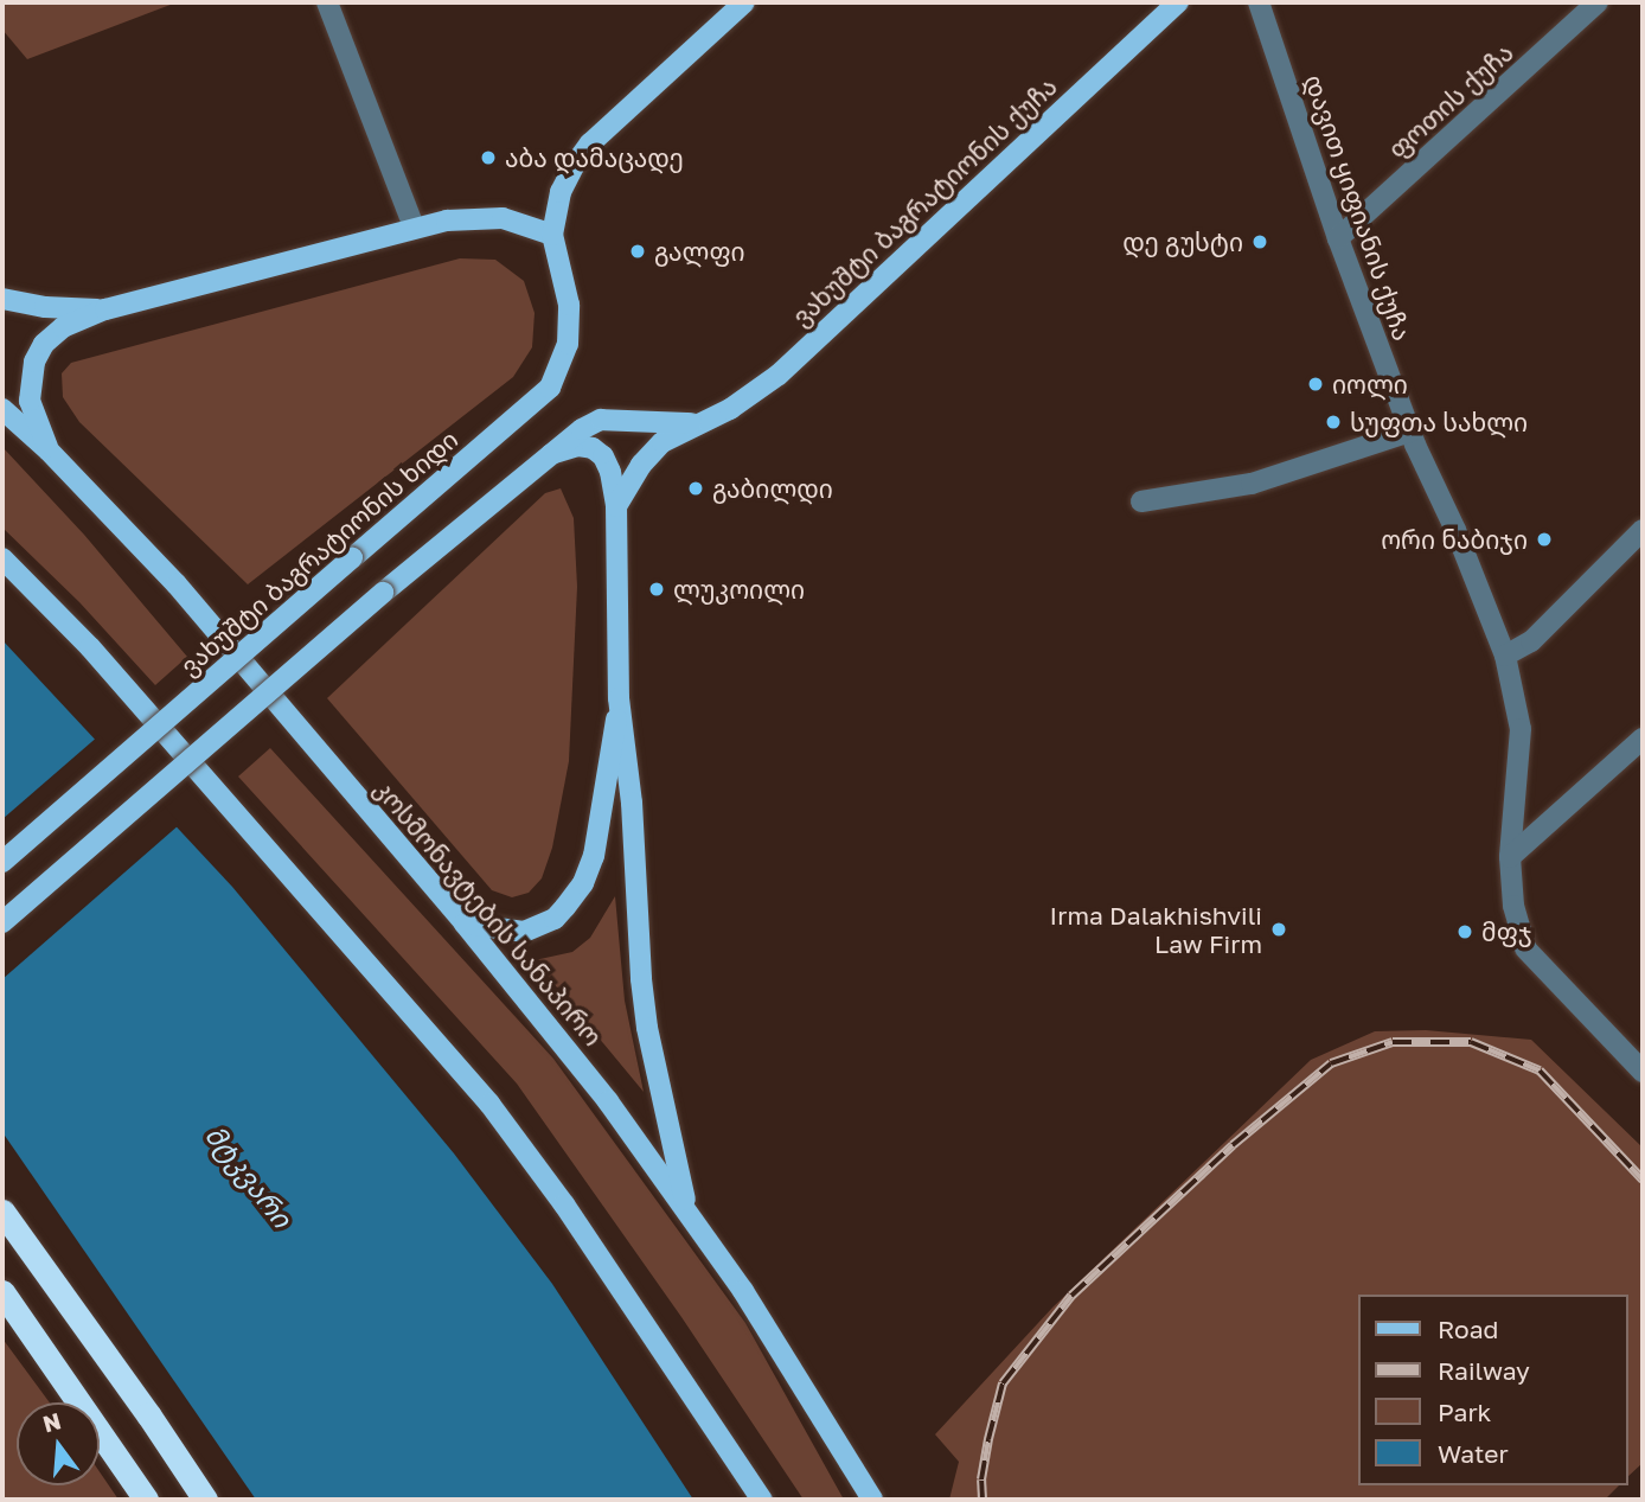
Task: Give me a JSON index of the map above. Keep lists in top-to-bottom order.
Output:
{
  "streets": {
    "main road": ["ვახუშტი ბაგრატიონის ქუჩა", "ვახუშტი ბაგრატიონის ხიდი", "კოსმონავტების სანაპირო"],
    "street": ["ფოთის ქუჩა", "დავით ყიფიანის ქუჩა"]
  },
  "crossings": [
    ["ფოთის ქუჩა", "დავით ყიფიანის ქუჩა"]
  ],
  "water": ["მტკვარი"],
  "places": [
    "აბა დამაცადე",
    "დე გუსტი",
    "გალფი",
    "იოლი",
    "სუფთა სახლი",
    "გაბილდი",
    "ორი ნაბიჯი",
    "ლუკოილი",
    "Irma Dalakhishvili Law Firm",
    "მფჯ"
  ],
  "legend": [
    "Road",
    "Railway",
    "Park",
    "Water"
  ],
  "north": "top"
}
